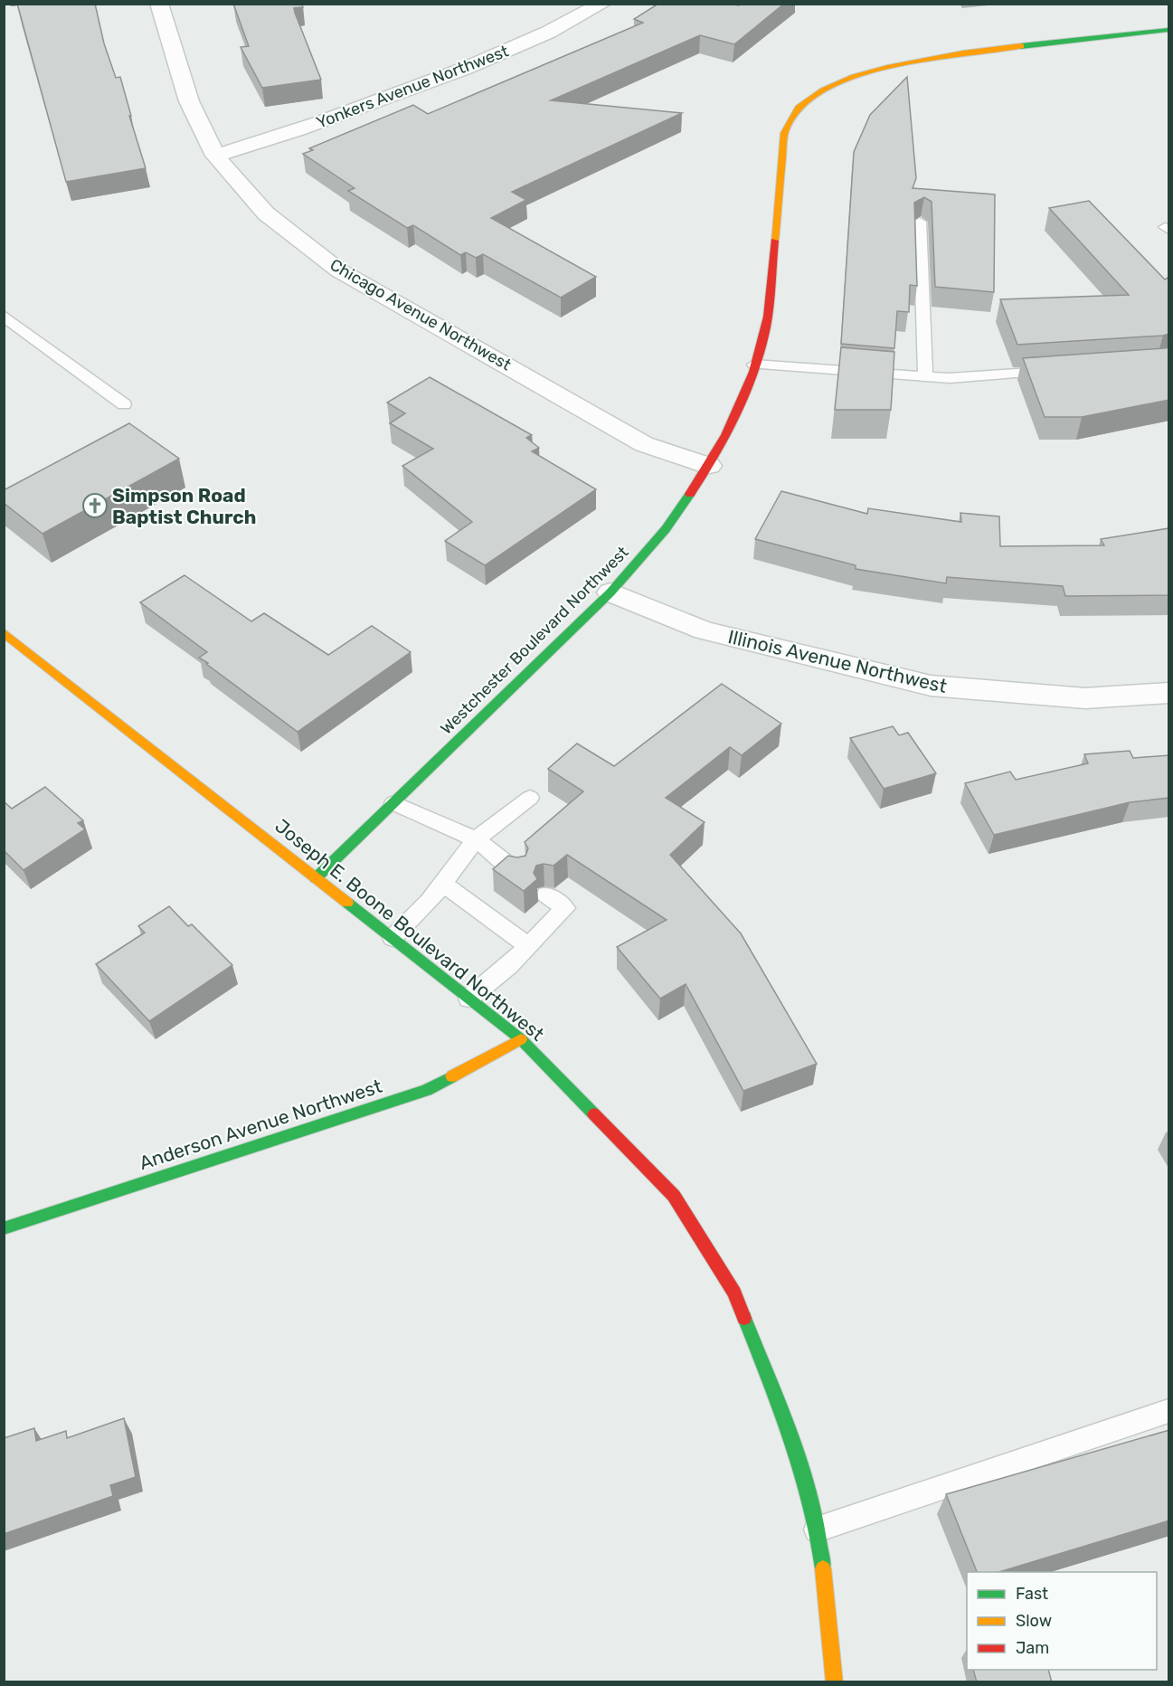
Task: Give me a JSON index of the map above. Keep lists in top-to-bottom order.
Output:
{
  "streets": {
    "street": [
      "Yonkers Avenue Northwest",
      "Chicago Avenue Northwest",
      "Westchester Boulevard Northwest",
      "Illinois Avenue Northwest",
      "Joseph E. Boone Boulevard Northwest",
      "Anderson Avenue Northwest"
    ]
  },
  "crossings": [
    ["Yonkers Avenue Northwest", "Chicago Avenue Northwest"],
    ["Chicago Avenue Northwest", "Westchester Boulevard Northwest"],
    ["Westchester Boulevard Northwest", "Illinois Avenue Northwest"],
    ["Westchester Boulevard Northwest", "Joseph E. Boone Boulevard Northwest"],
    ["Joseph E. Boone Boulevard Northwest", "Anderson Avenue Northwest"]
  ],
  "places": {
    "church": ["Simpson Road Baptist Church"]
  },
  "legend": ["Fast", "Slow", "Jam"]
}
